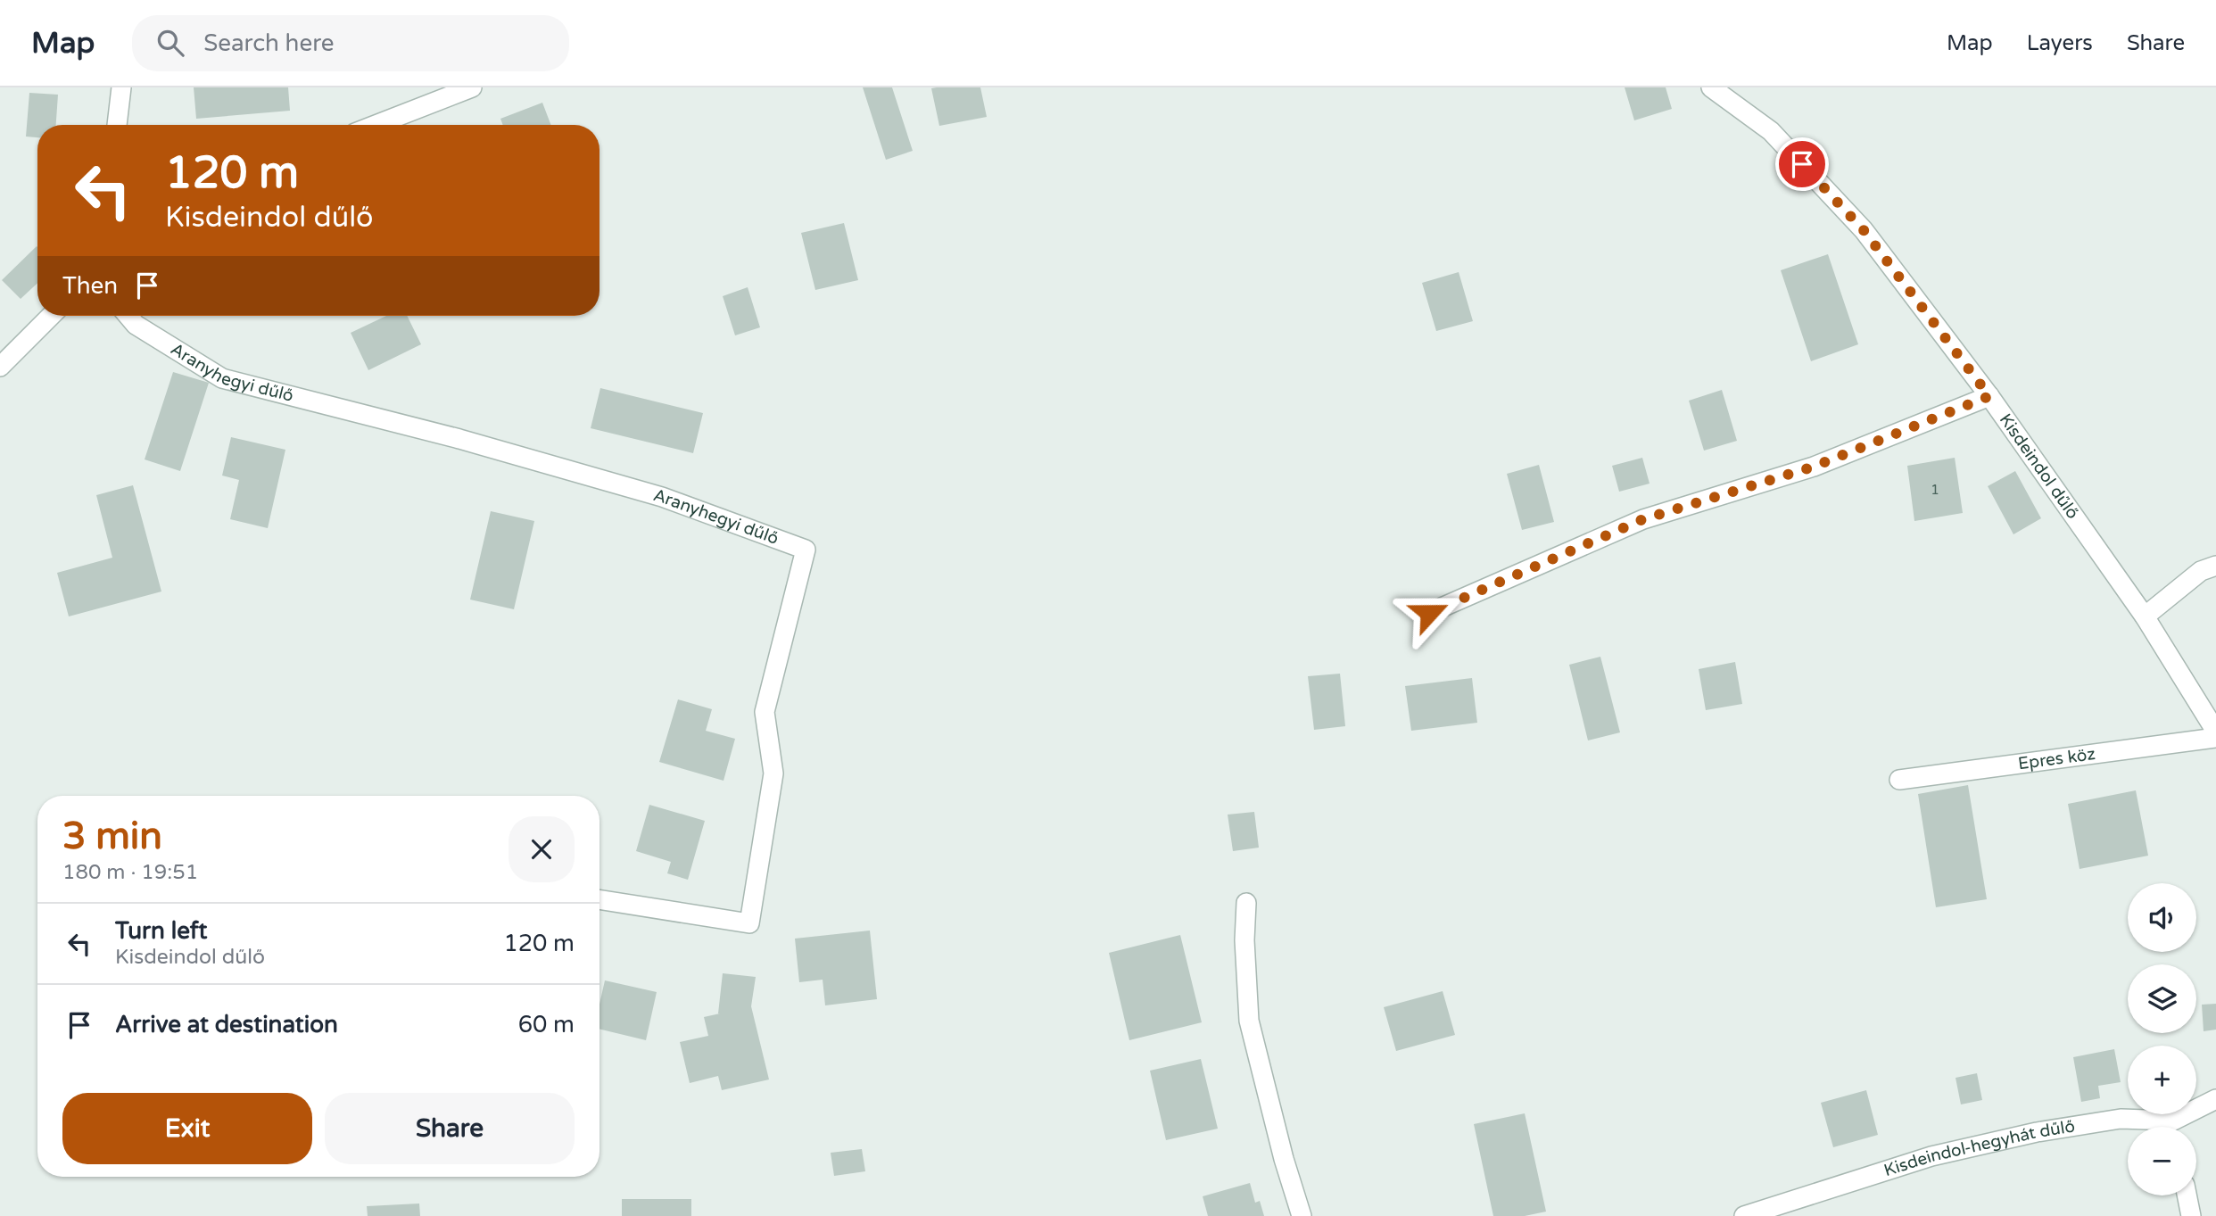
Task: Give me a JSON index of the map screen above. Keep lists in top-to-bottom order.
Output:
{
  "streets": {
    "street": [
      "Aranyhegyi dűlő",
      "Kisdeindol dűlő",
      "Epres köz",
      "Kisdeindol-hegyhát dűlő"
    ]
  },
  "house_numbers": ["1"],
  "page": {
    "header": "Map",
    "search": "Search here",
    "nav": ["Map", "Layers", "Share"],
    "turn": ["120 m", "Kisdeindol dűlő"],
    "then": "Then",
    "heading": ["3 min", "180 m · 19:51"],
    "map_buttons": ["+", "−"],
    "list": [
      {
        "name": "Turn left",
        "note": "Kisdeindol dűlő",
        "value": "120 m"
      },
      {
        "name": "Arrive at destination",
        "value": "60 m"
      }
    ],
    "buttons": ["Exit", "Share"]
  }
}
